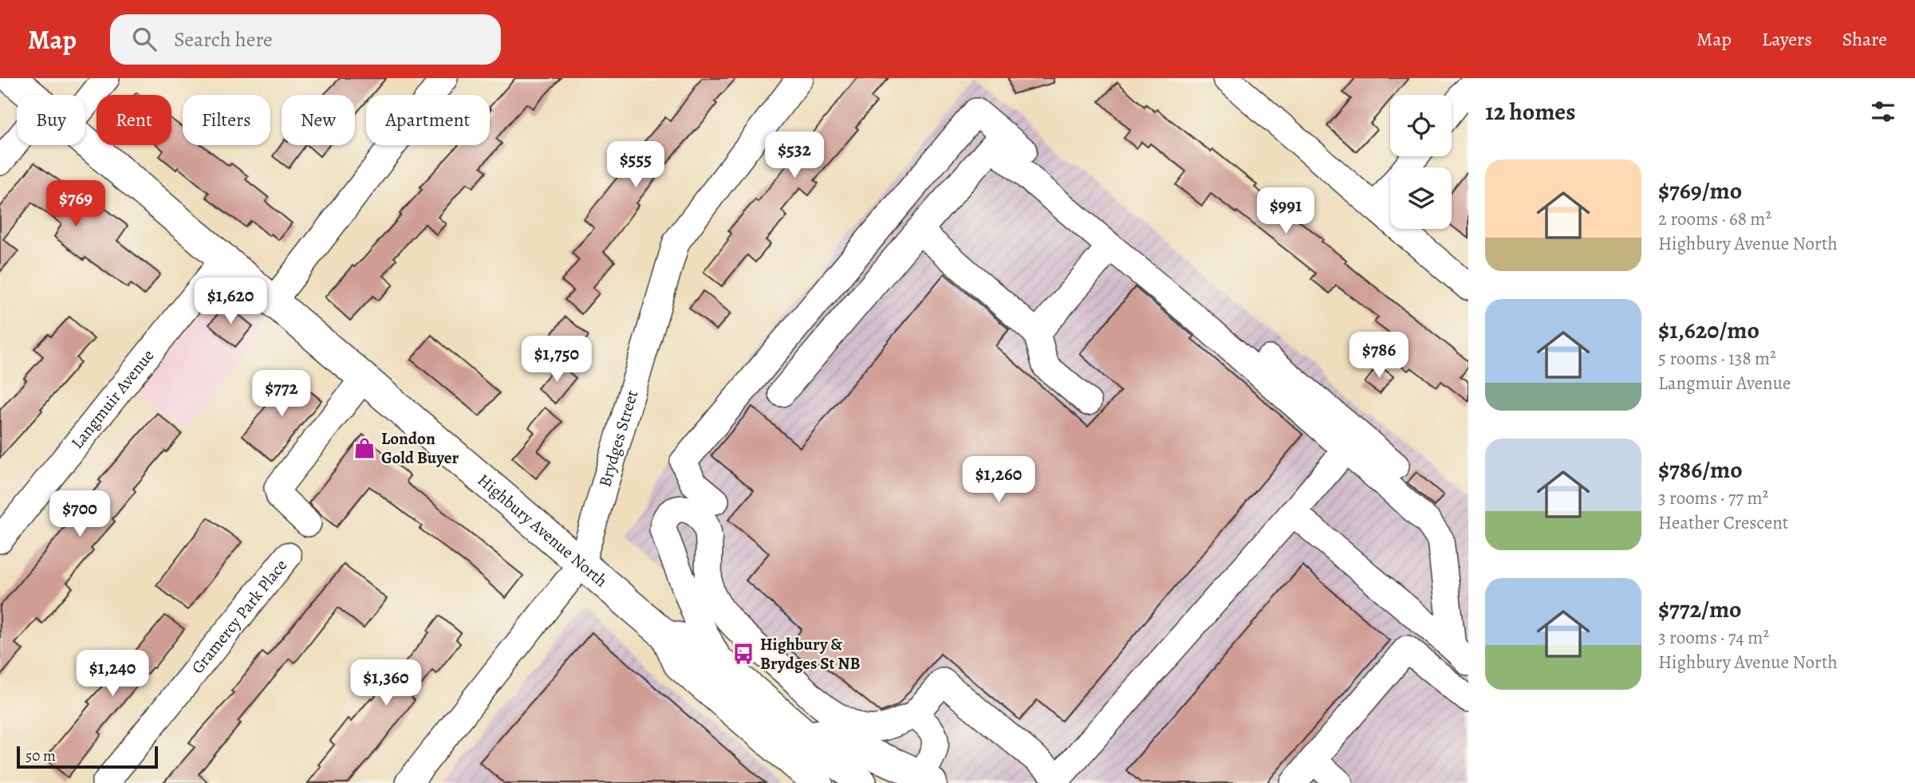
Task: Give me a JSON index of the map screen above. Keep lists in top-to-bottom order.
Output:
{
  "streets": {
    "main road": ["Highbury Avenue North"],
    "street": ["Langmuir Avenue", "Brydges Street", "Gramercy Park Place"]
  },
  "crossings": [
    ["Langmuir Avenue", "Highbury Avenue North"],
    ["Brydges Street", "Highbury Avenue North"]
  ],
  "places": {
    "shop": ["London Gold Buyer"],
    "bus stop": ["Highbury & Brydges St NB"]
  },
  "scale_bar": "50 m",
  "page": {
    "header": "Map",
    "search": "Search here",
    "nav": ["Map", "Layers", "Share"],
    "heading": "12 homes",
    "chip": [
      "Buy",
      "Rent",
      "Filters",
      "New",
      "Apartment"
    ],
    "price": [
      "$532",
      "$555",
      "$769",
      "$991",
      "$1,620",
      "$786",
      "$1,750",
      "$772",
      "$1,260",
      "$700",
      "$1,240",
      "$1,360"
    ],
    "list": [
      {
        "name": "$769/mo",
        "note": "2 rooms · 68 m² · Highbury Avenue North"
      },
      {
        "name": "$1,620/mo",
        "note": "5 rooms · 138 m² · Langmuir Avenue"
      },
      {
        "name": "$786/mo",
        "note": "3 rooms · 77 m² · Heather Crescent"
      },
      {
        "name": "$772/mo",
        "note": "3 rooms · 74 m² · Highbury Avenue North"
      }
    ],
    "scale": "50 m"
  }
}
